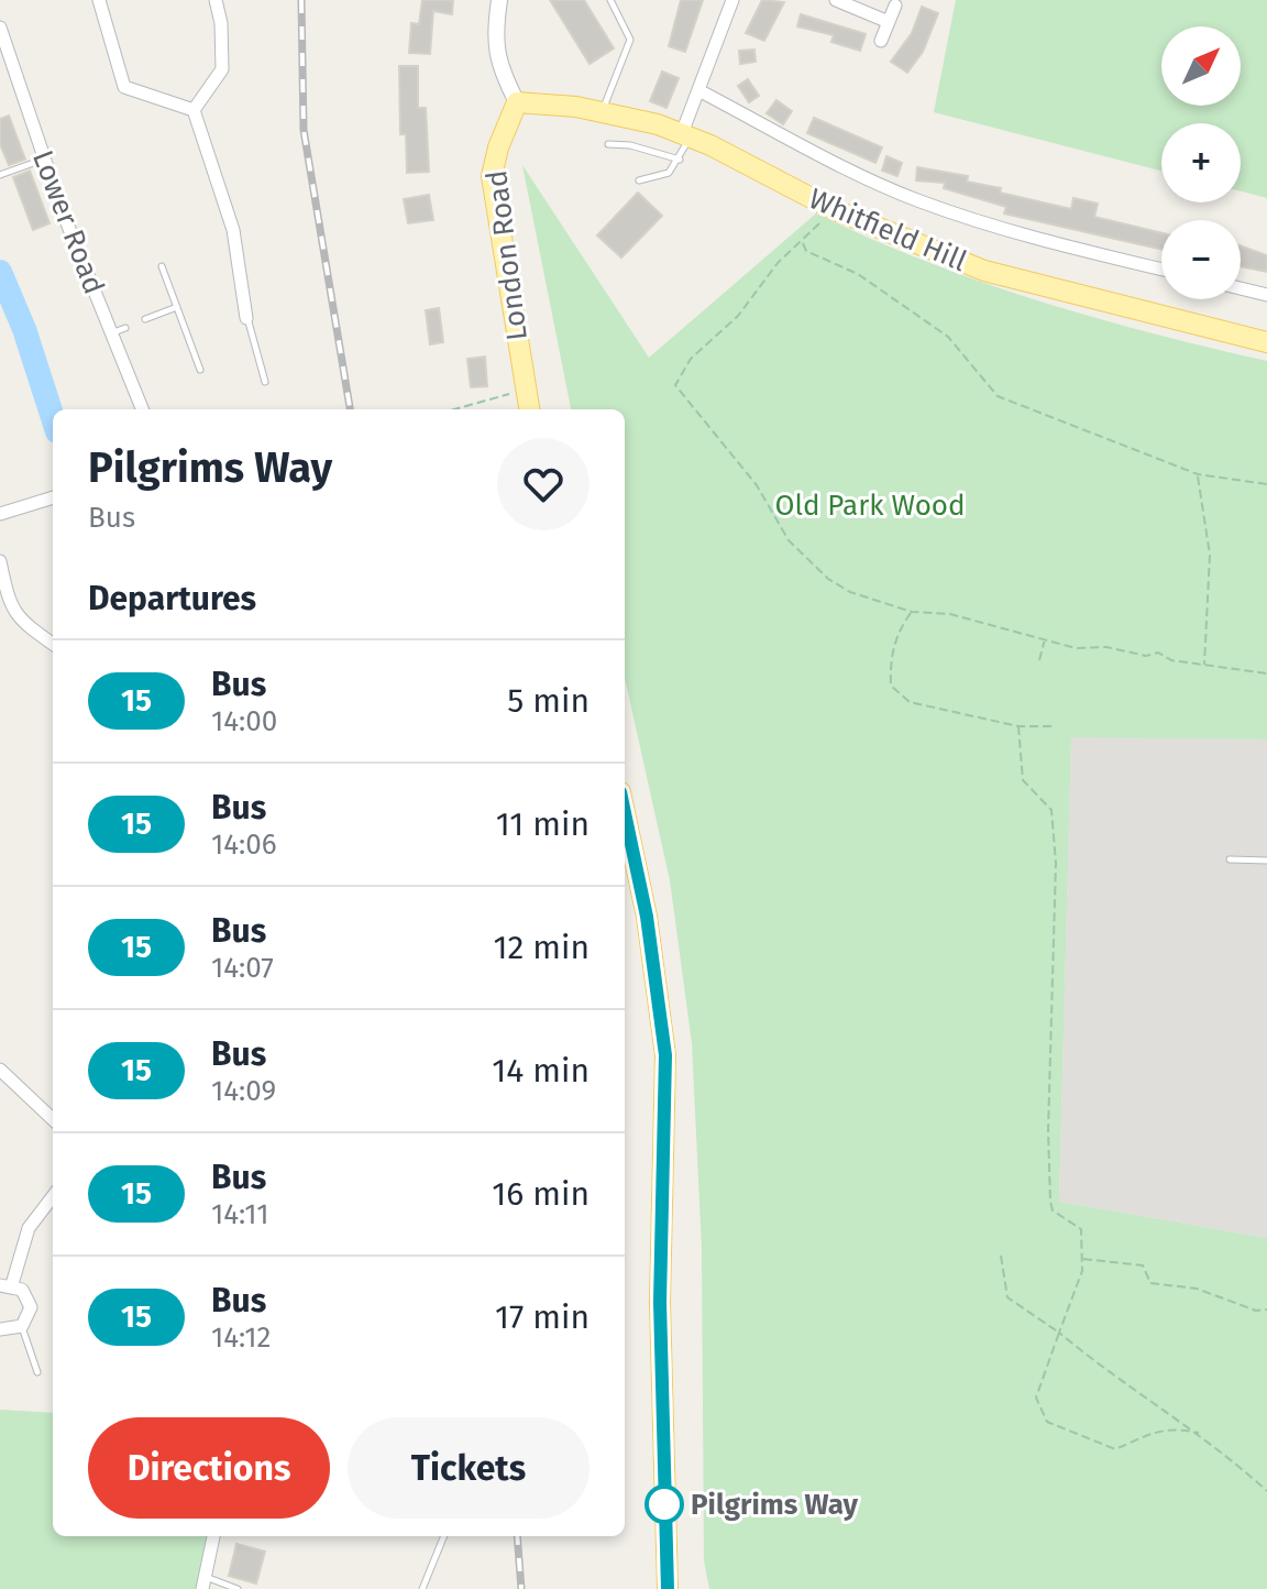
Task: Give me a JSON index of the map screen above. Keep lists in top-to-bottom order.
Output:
{
  "streets": {
    "main road": ["Whitfield Hill", "London Road"],
    "street": ["Lower Road"]
  },
  "crossings": [
    ["Whitfield Hill", "London Road"]
  ],
  "parks": ["Old Park Wood"],
  "places": ["Pilgrims Way"],
  "lines": ["bus line 15"],
  "north": "top right",
  "page": {
    "map_buttons": ["+", "−"],
    "heading": [
      ["Pilgrims Way", "Bus"],
      "Departures"
    ],
    "list": [
      {
        "mark": "15",
        "name": "Bus",
        "note": "14:00",
        "value": "5 min"
      },
      {
        "mark": "15",
        "name": "Bus",
        "note": "14:06",
        "value": "11 min"
      },
      {
        "mark": "15",
        "name": "Bus",
        "note": "14:07",
        "value": "12 min"
      },
      {
        "mark": "15",
        "name": "Bus",
        "note": "14:09",
        "value": "14 min"
      },
      {
        "mark": "15",
        "name": "Bus",
        "note": "14:11",
        "value": "16 min"
      },
      {
        "mark": "15",
        "name": "Bus",
        "note": "14:12",
        "value": "17 min"
      }
    ],
    "buttons": ["Directions", "Tickets"]
  }
}
